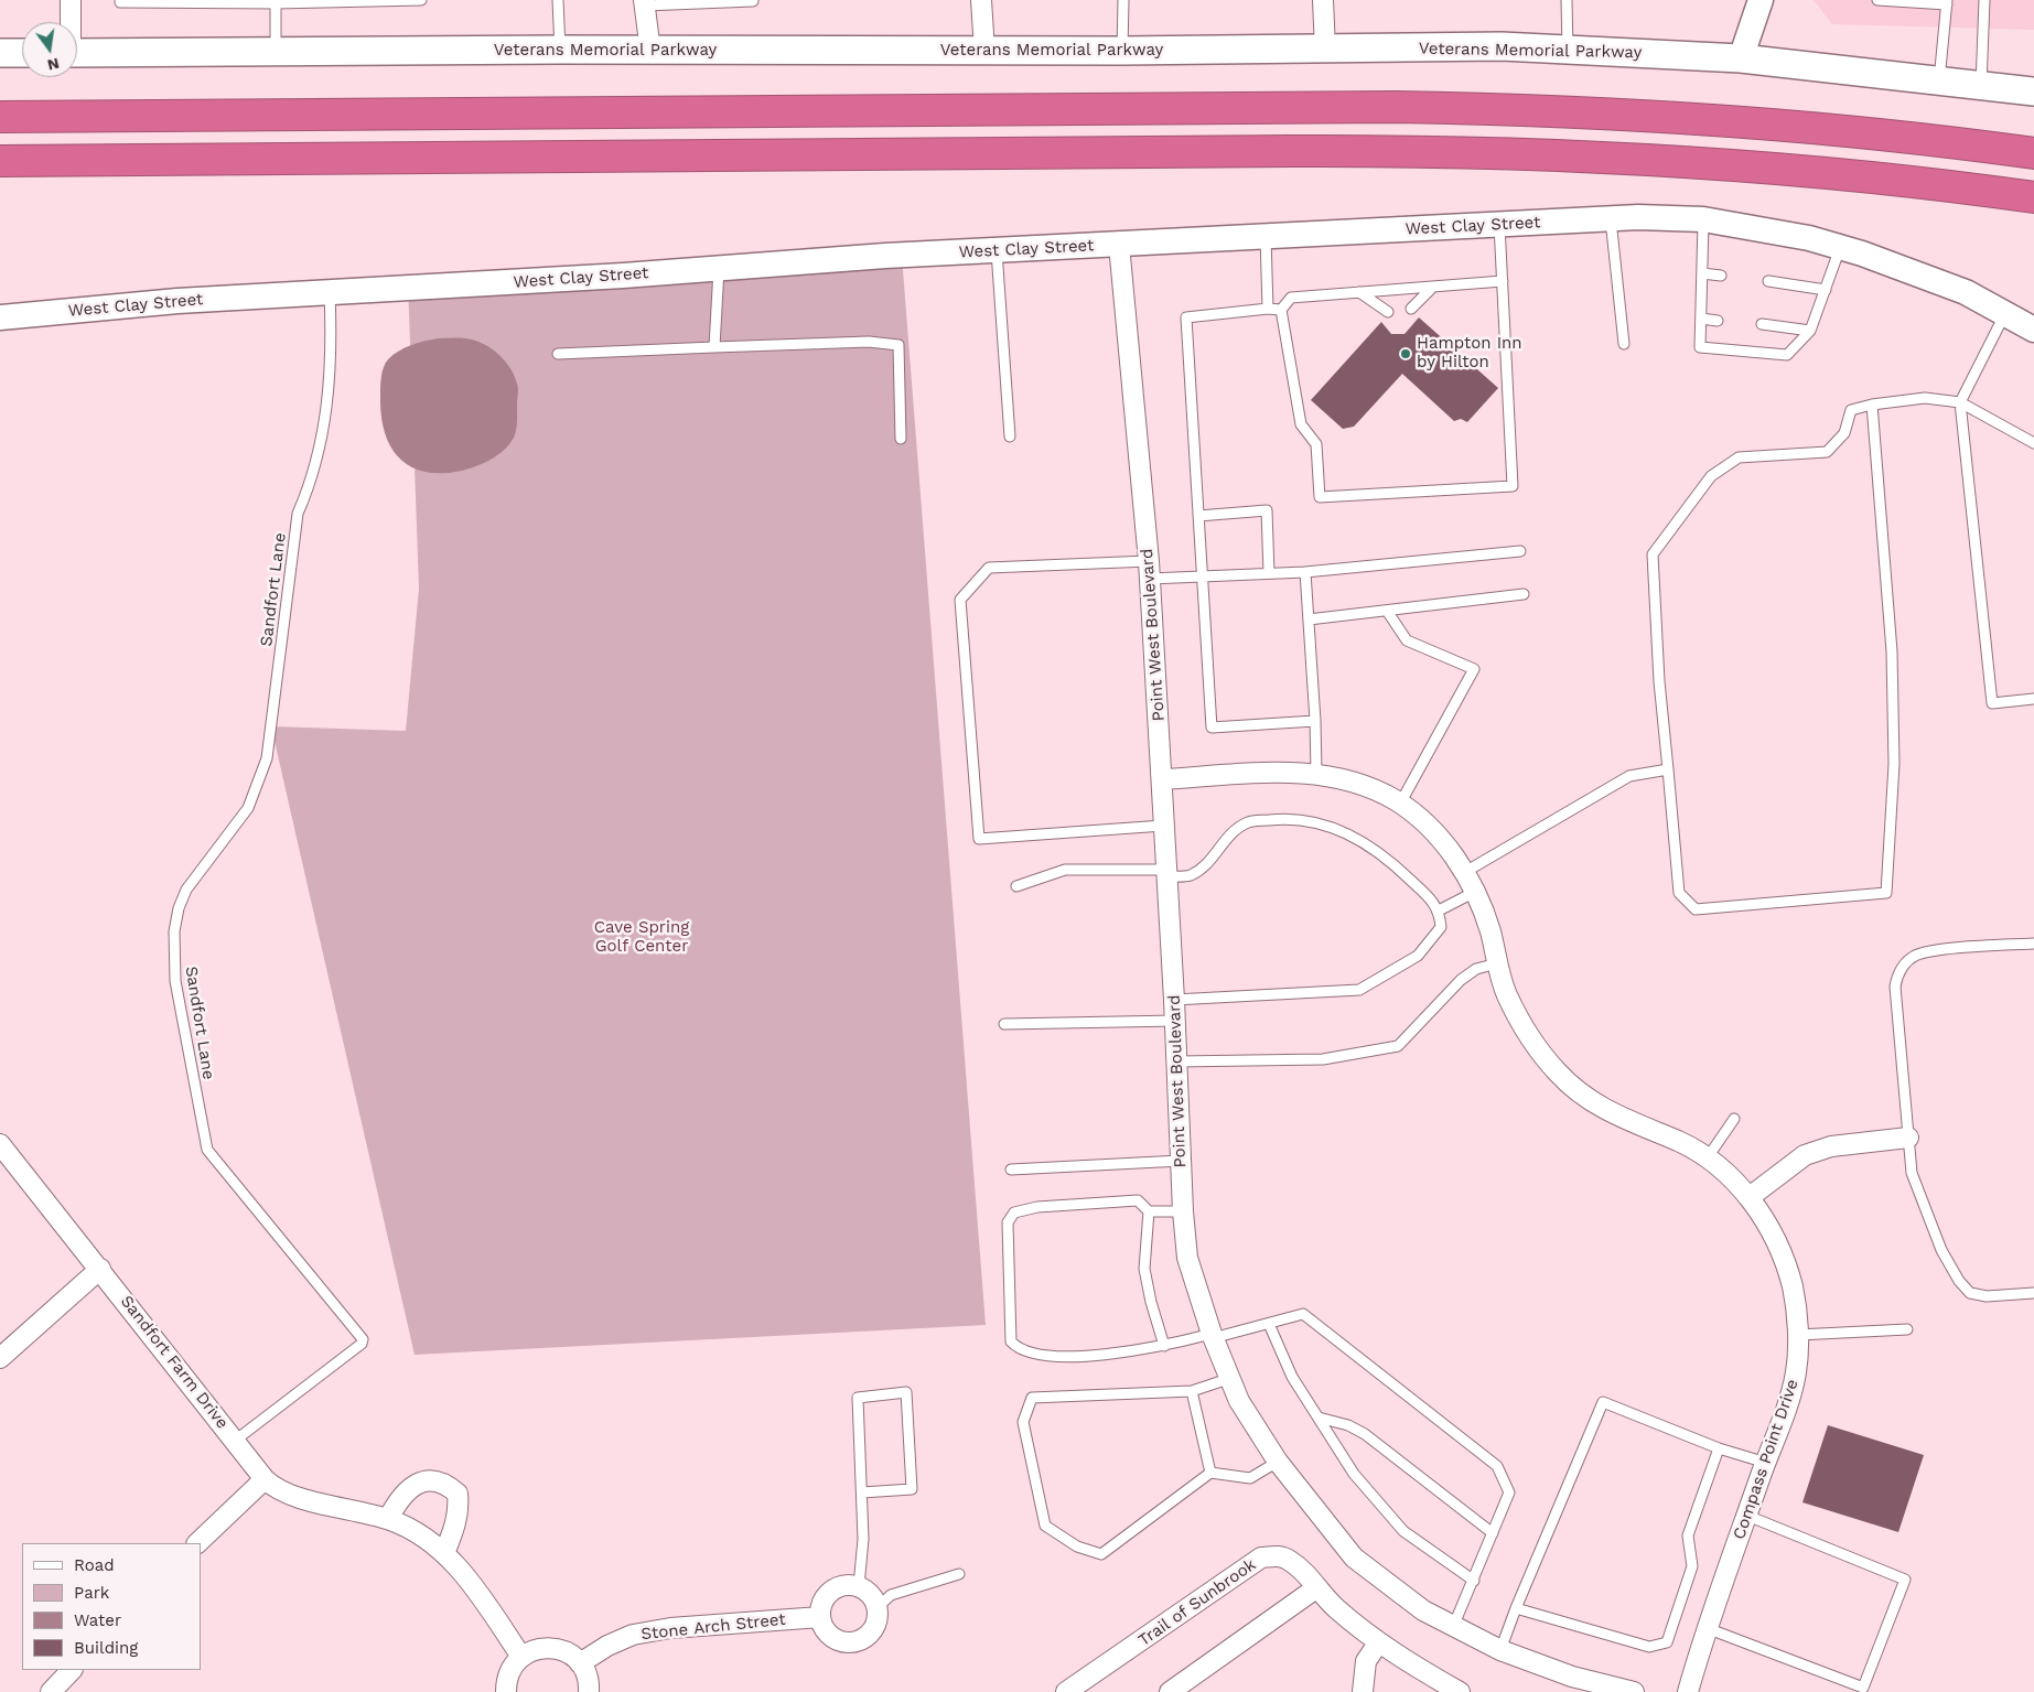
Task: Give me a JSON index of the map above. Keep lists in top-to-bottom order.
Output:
{
  "streets": {
    "main road": ["Veterans Memorial Parkway"],
    "street": [
      "West Clay Street",
      "Point West Boulevard",
      "Sandfort Farm Drive",
      "Compass Point Drive",
      "Trail of Sunbrook",
      "Stone Arch Street"
    ],
    "lane": ["Sandfort Lane"]
  },
  "crossings": [
    ["West Clay Street", "Sandfort Lane"],
    ["West Clay Street", "Point West Boulevard"],
    ["Sandfort Lane", "Sandfort Farm Drive"],
    ["Point West Boulevard", "Compass Point Drive"]
  ],
  "parks": ["Cave Spring Golf Center"],
  "places": ["Hampton Inn by Hilton"],
  "legend": [
    "Road",
    "Park",
    "Water",
    "Building"
  ],
  "north": "bottom"
}
